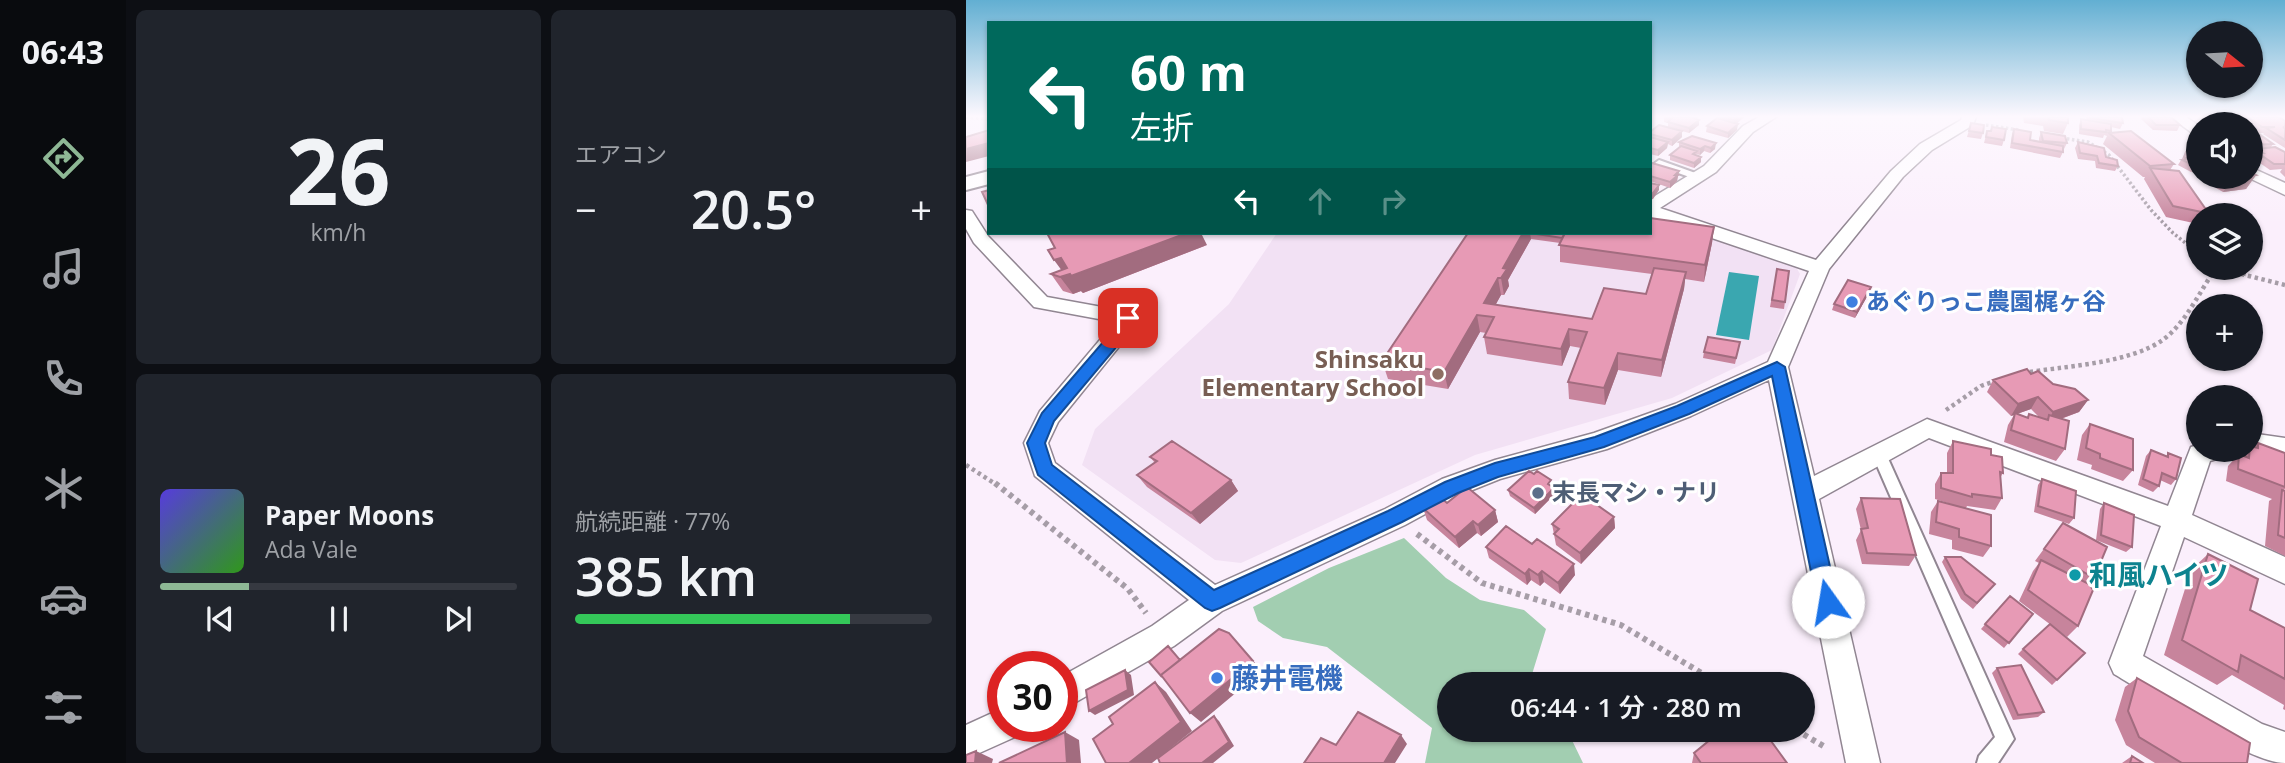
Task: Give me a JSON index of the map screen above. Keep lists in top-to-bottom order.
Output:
{
  "places": [
    "あぐりっこ農園梶ヶ谷",
    "Shinsaku Elementary School",
    "末長マシ・ナリ",
    "和風ハイツ",
    "藤井電機"
  ],
  "north": "right",
  "page": {
    "tabs": "06:43",
    "tile": [
      ["26", "km/h"],
      "エアコン",
      ["航続距離 · 77%", "385 km"]
    ],
    "map_buttons": ["+", "−"],
    "turn": ["60 m", "左折"],
    "heat": ["−", "20.5°", "+"],
    "song": ["Paper Moons", "Ada Vale"],
    "limit": "30",
    "trip": "06:44 · 1 分 · 280 m"
  }
}
